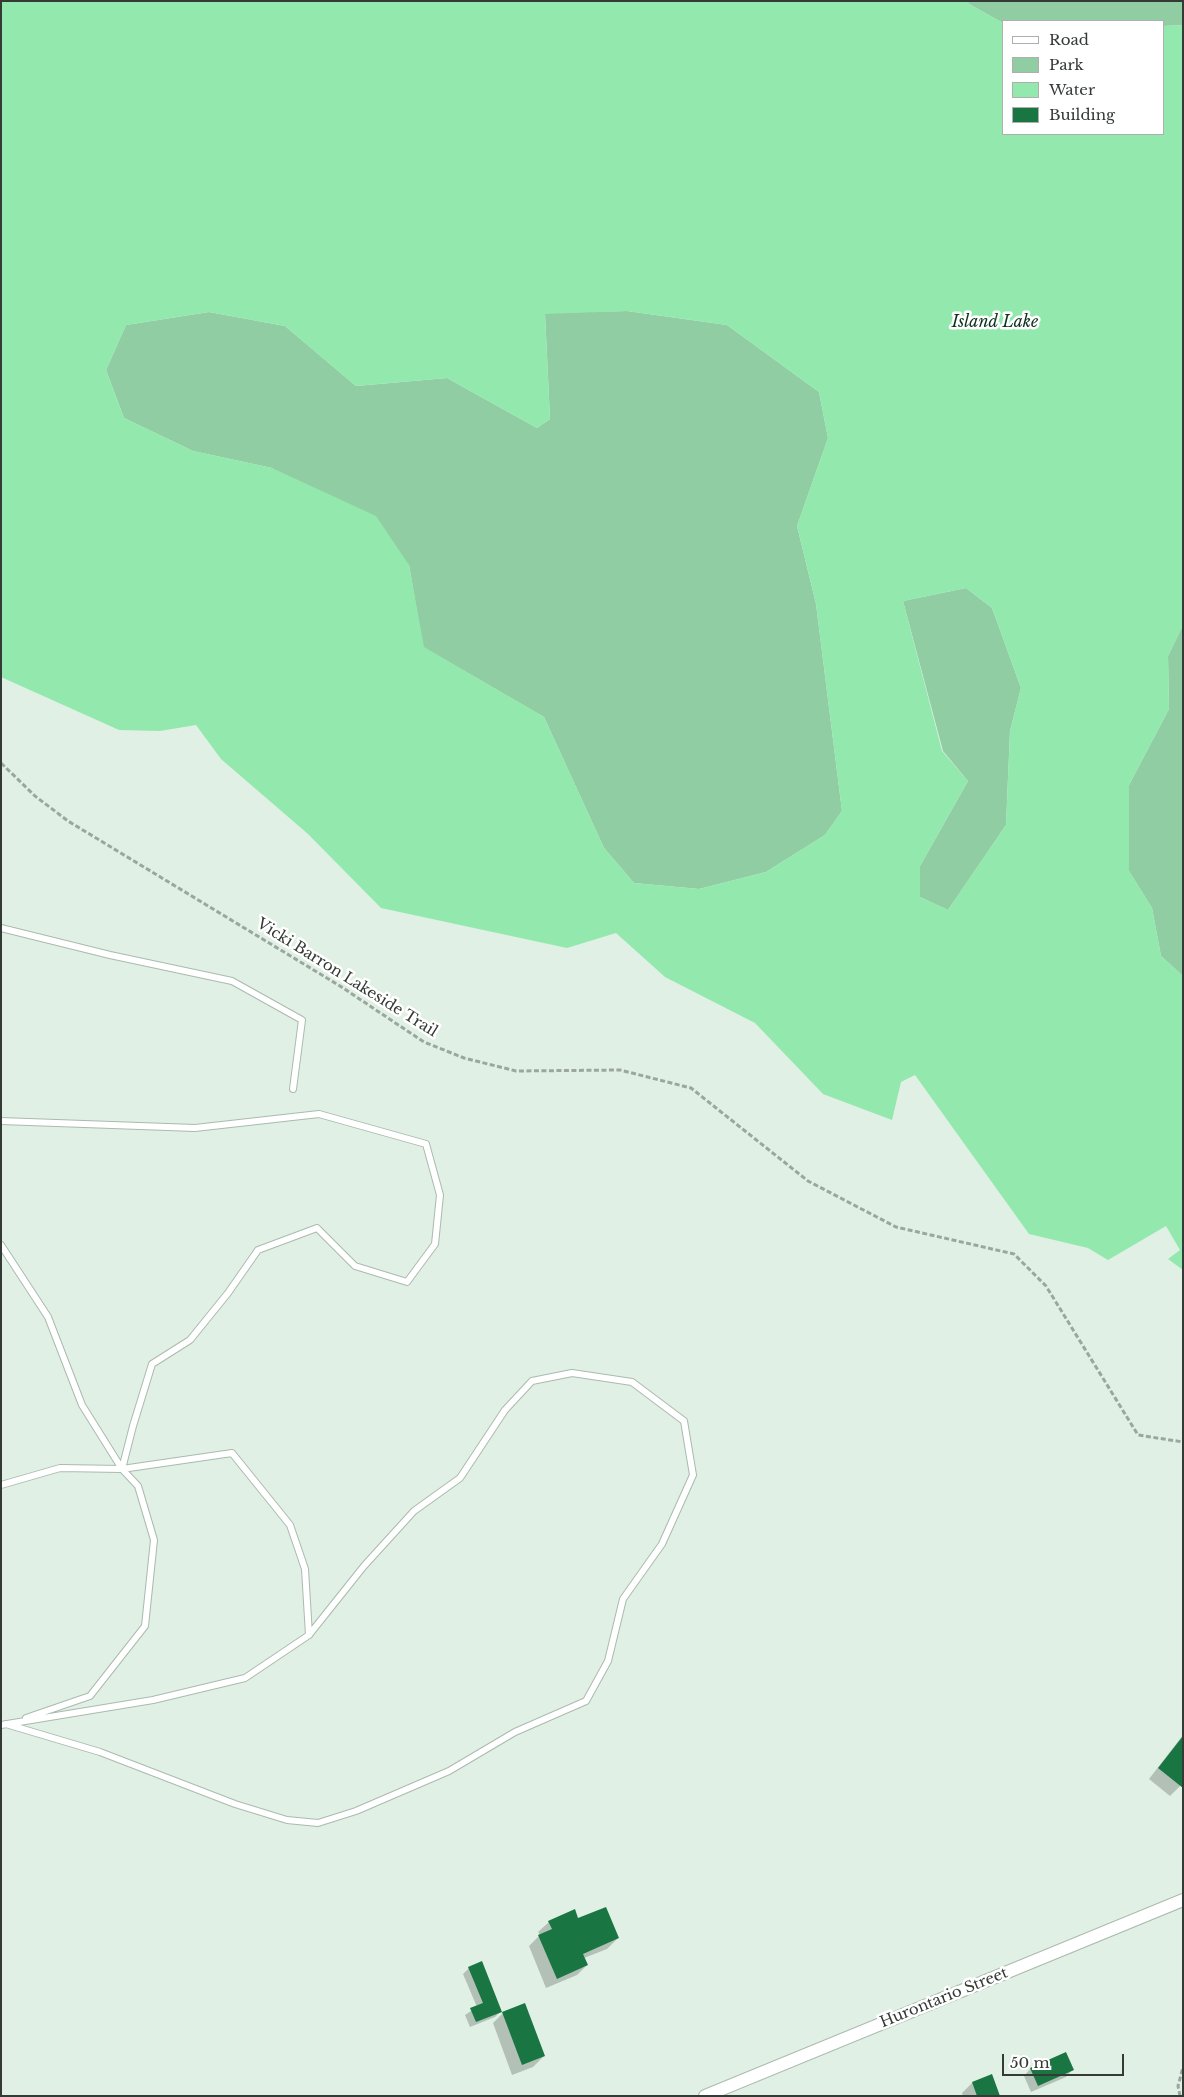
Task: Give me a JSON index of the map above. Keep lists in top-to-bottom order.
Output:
{
  "streets": {
    "street": ["Hurontario Street"],
    "path": ["Vicki Barron Lakeside Trail"]
  },
  "water": ["Island Lake"],
  "legend": [
    "Road",
    "Park",
    "Water",
    "Building"
  ],
  "scale_bar": "50 m"
}
